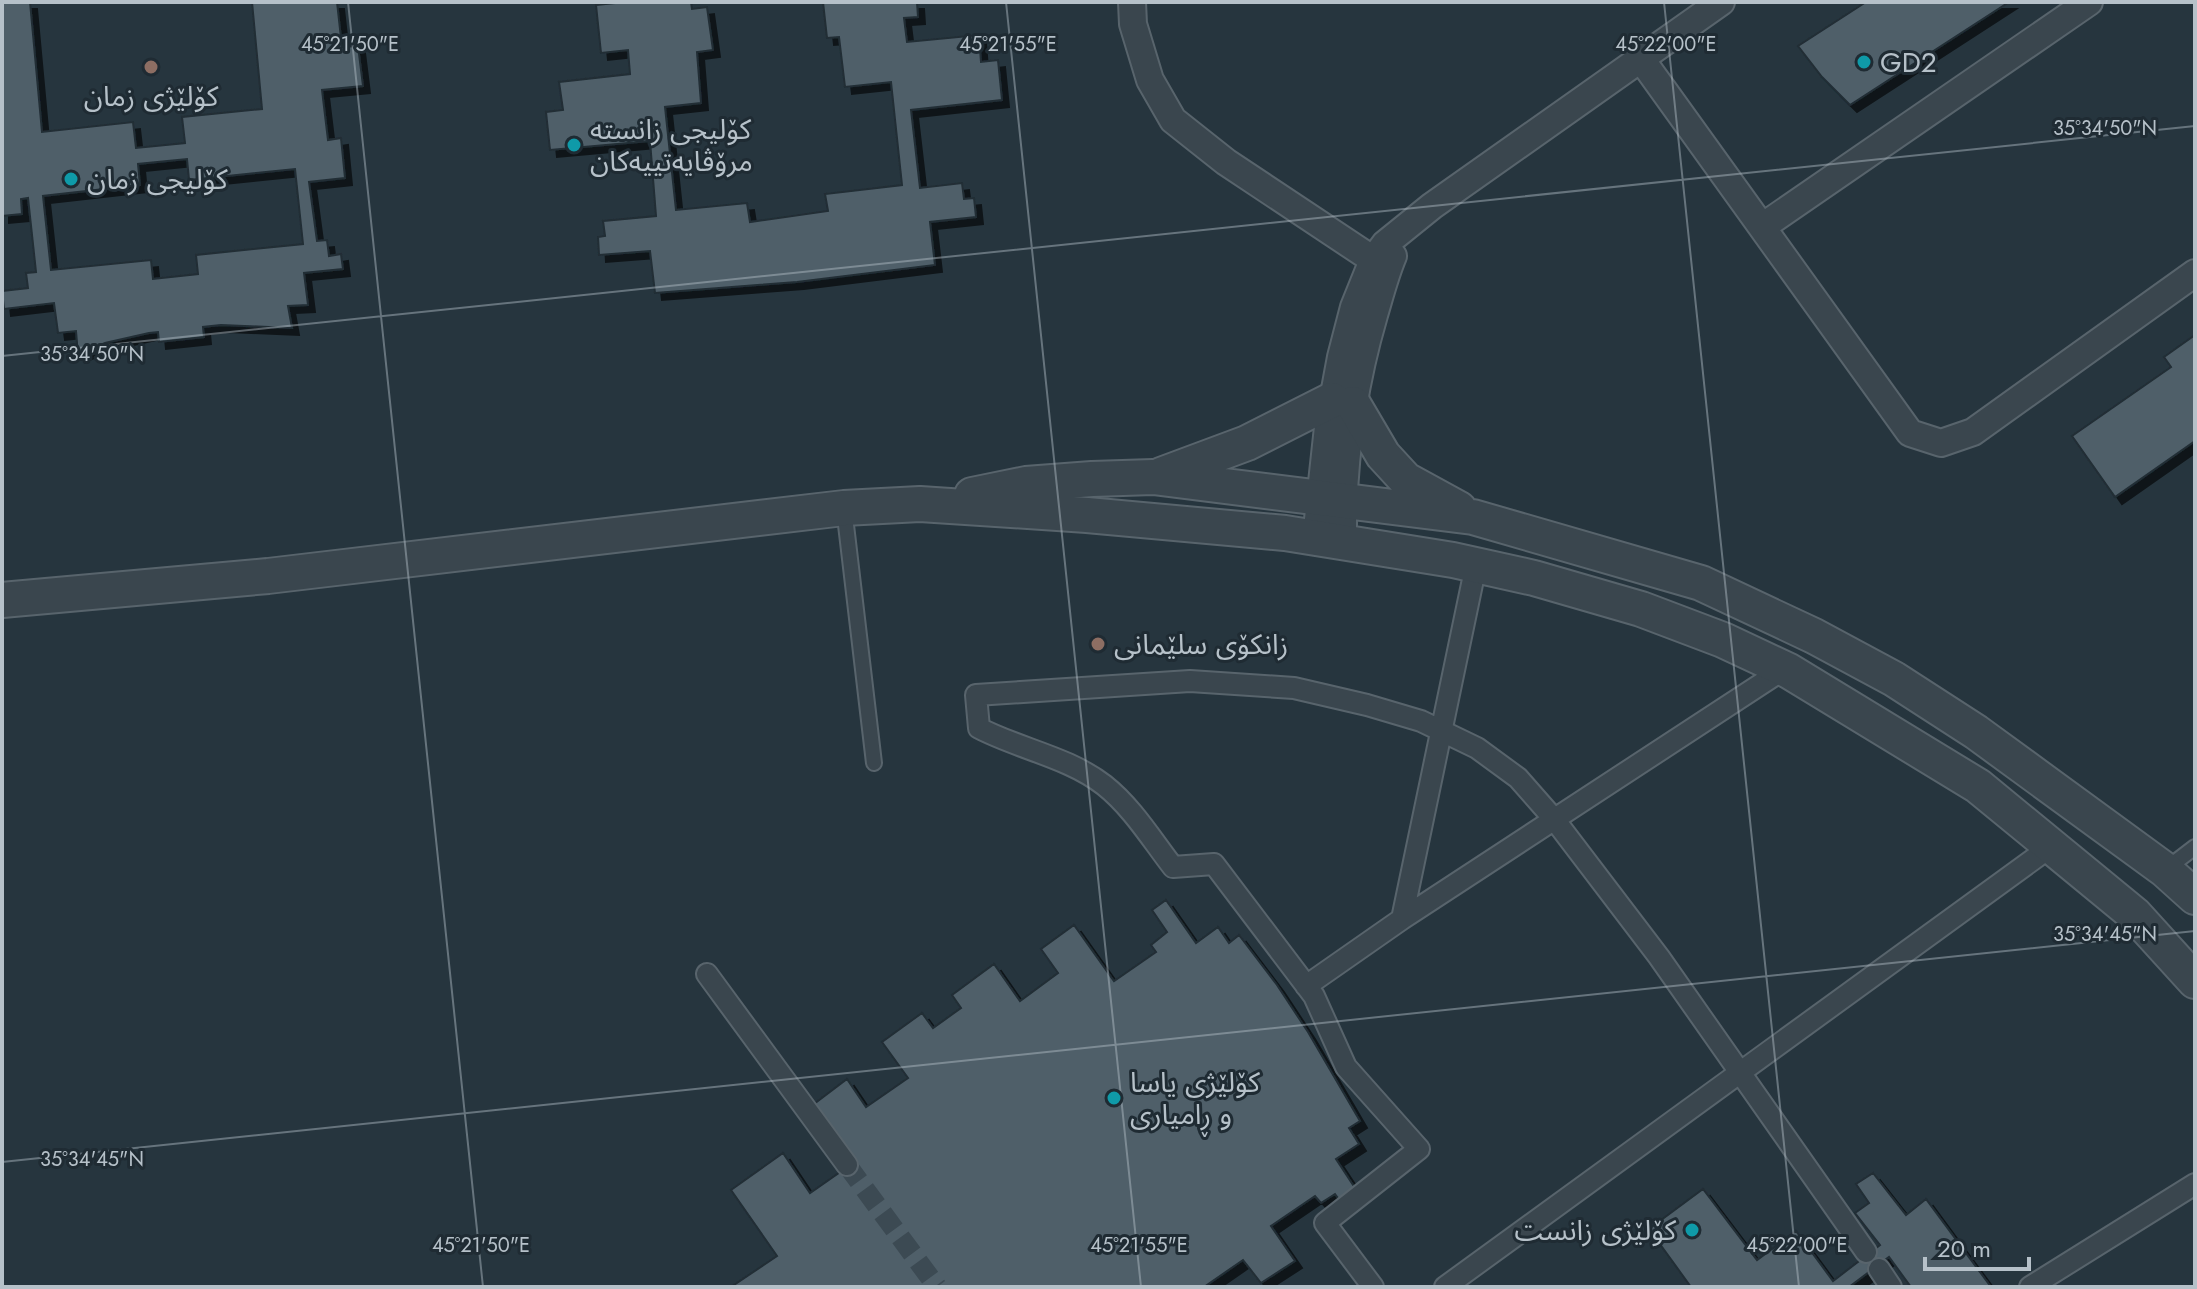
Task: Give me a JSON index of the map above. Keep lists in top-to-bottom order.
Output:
{
  "places": [
    "GD2",
    "کۆلێژی زمان",
    "کۆلیجی زانستە مرۆڤایەتییەکان",
    "کۆلیجی زمان",
    "زانکۆی سلێمانی",
    "کۆلێژی یاسا و ڕامیاری",
    "کۆلێژی زانست"
  ],
  "scale_bar": "20 m",
  "coordinates": [
    "45°21'50\"E",
    "45°21'55\"E",
    "45°22'00\"E",
    "35°34'50\"N",
    "35°34'45\"N"
  ]
}
